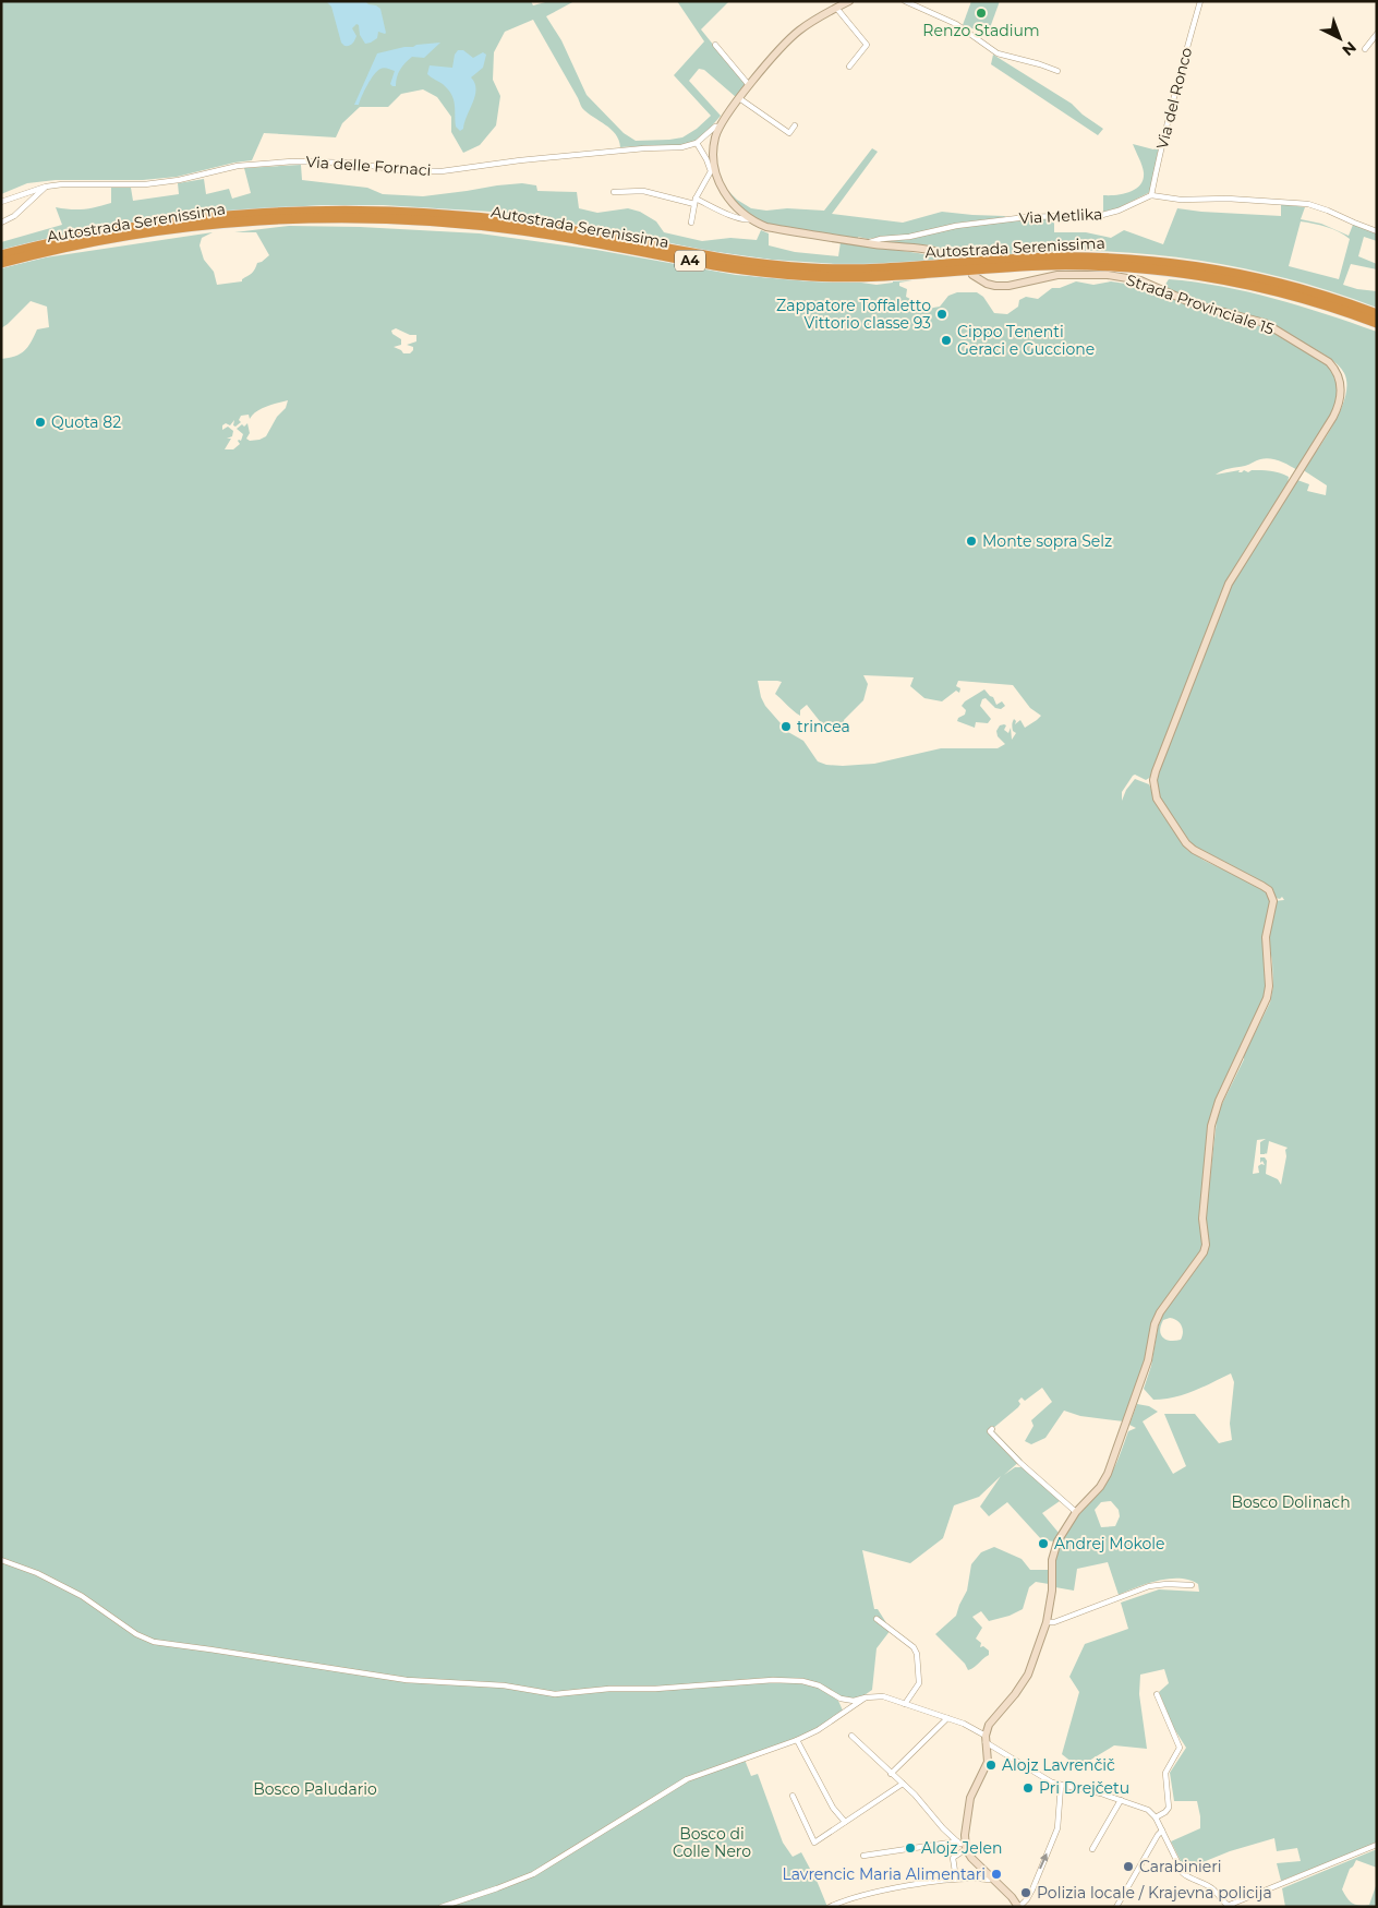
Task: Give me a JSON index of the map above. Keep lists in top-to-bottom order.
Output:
{
  "streets": {
    "highway": ["Autostrada Serenissima", "A4"],
    "street": [
      "Via del Ronco",
      "Via delle Fornaci",
      "Via Metlika",
      "Strada Provinciale 15"
    ]
  },
  "crossings": [
    ["Via del Ronco", "Via Metlika"]
  ],
  "parks": ["Bosco Dolinach", "Bosco Paludario", "Bosco di Colle Nero"],
  "places": [
    "Renzo Stadium",
    "Zappatore Toffaletto Vittorio classe 93",
    "Cippo Tenenti Geraci e Guccione",
    "Quota 82",
    "Monte sopra Selz",
    "trincea",
    "Andrej Mokole",
    "Alojz Lavrenčič",
    "Pri Drejčetu",
    "Alojz Jelen",
    "Carabinieri",
    "Lavrencic Maria Alimentari",
    "Polizia locale / Krajevna policija"
  ],
  "north": "bottom right"
}
